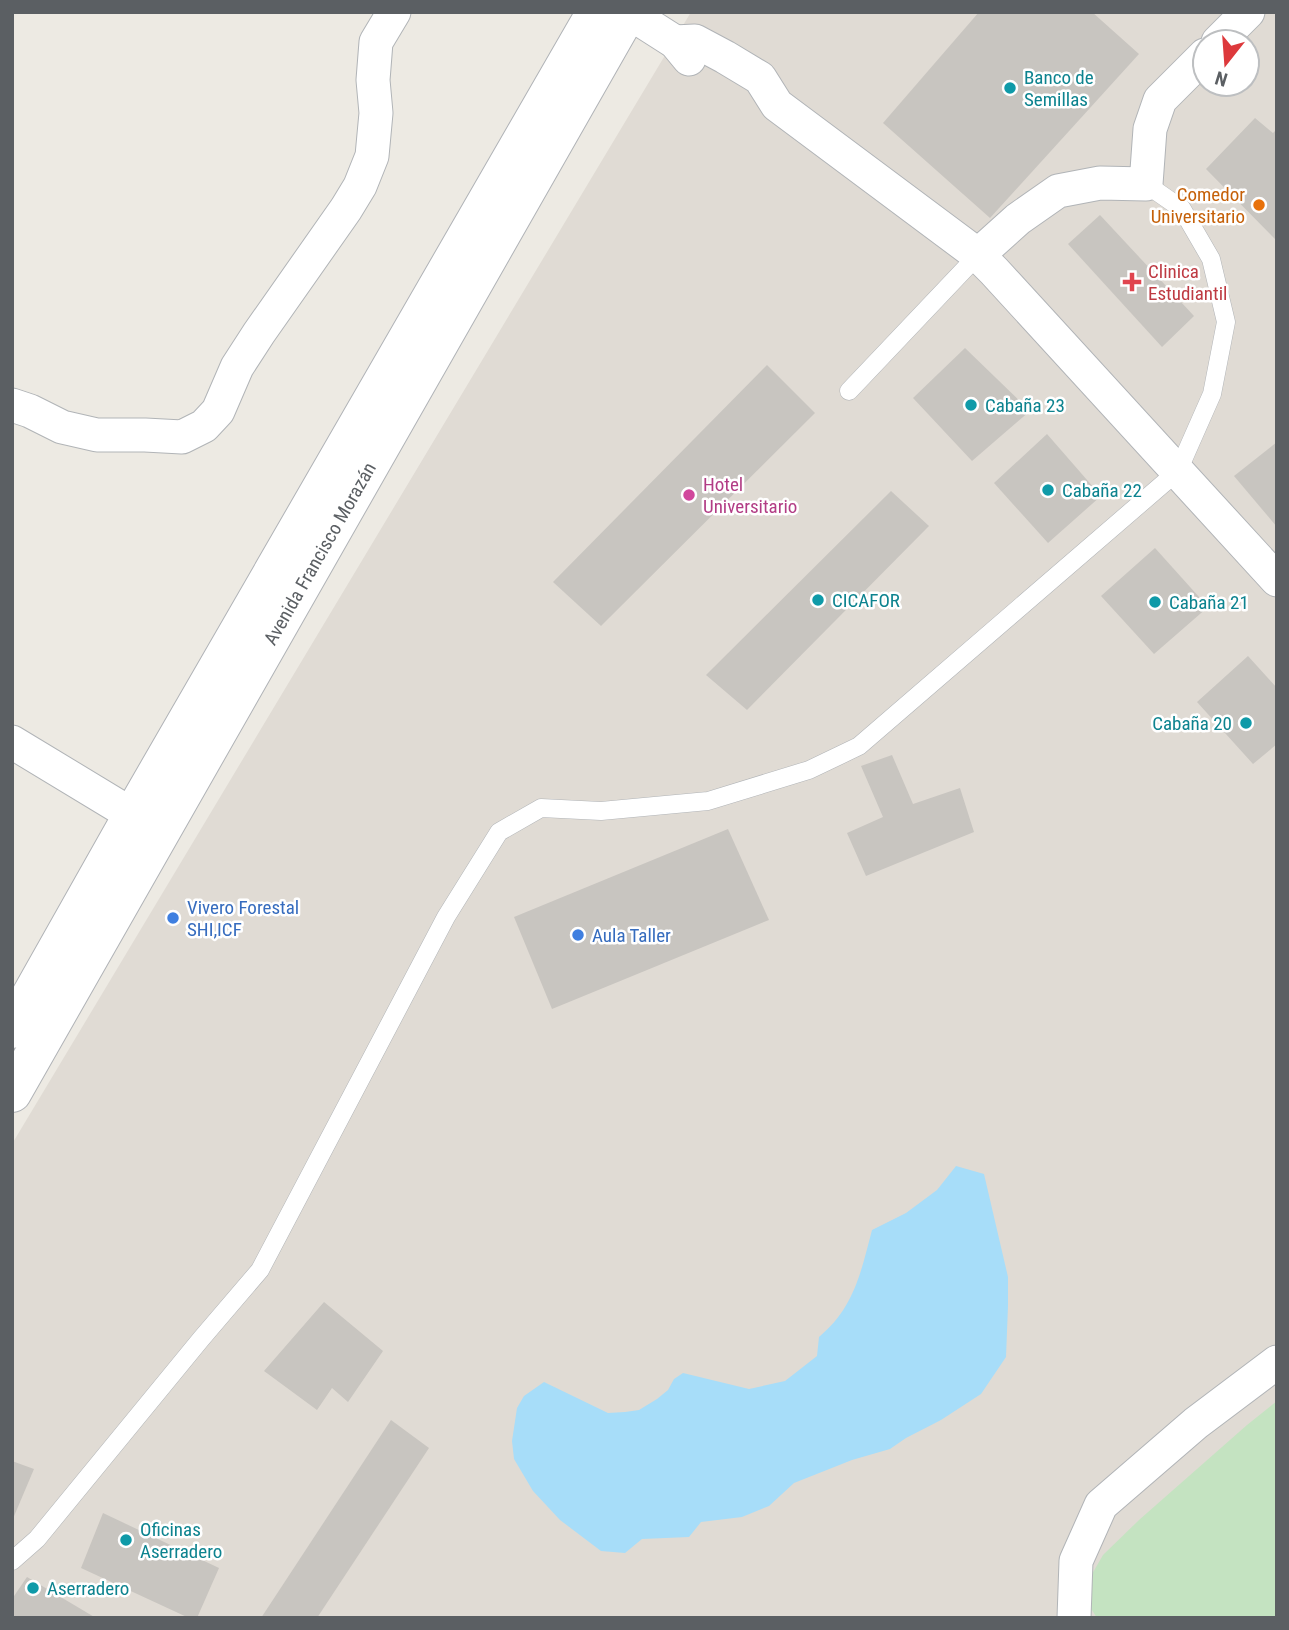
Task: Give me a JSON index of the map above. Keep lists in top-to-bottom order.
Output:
{
  "streets": {
    "main road": ["Avenida Francisco Morazán"]
  },
  "places": {
    "other": [
      "Banco de Semillas",
      "Comedor Universitario",
      "Cabaña 23",
      "Cabaña 22",
      "Hotel Universitario",
      "CICAFOR",
      "Cabaña 21",
      "Cabaña 20",
      "Vivero Forestal SHI,ICF",
      "Aula Taller",
      "Oficinas Aserradero",
      "Aserradero"
    ],
    "health": ["Clinica Estudiantil"]
  },
  "north": "bottom"
}
